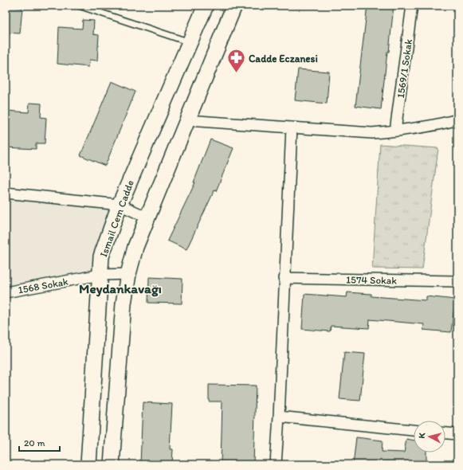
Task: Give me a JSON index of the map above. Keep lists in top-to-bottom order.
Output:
{
  "streets": {
    "main road": ["Ismail Cem Cadde"],
    "street": ["1569/1 Sokak", "1574 Sokak", "1568 Sokak"]
  },
  "crossings": [
    ["Ismail Cem Cadde", "1568 Sokak"]
  ],
  "districts": ["Meydankavağı"],
  "places": {
    "pharmacy": ["Cadde Eczanesi"]
  },
  "scale_bar": "20 m",
  "north": "left"
}
